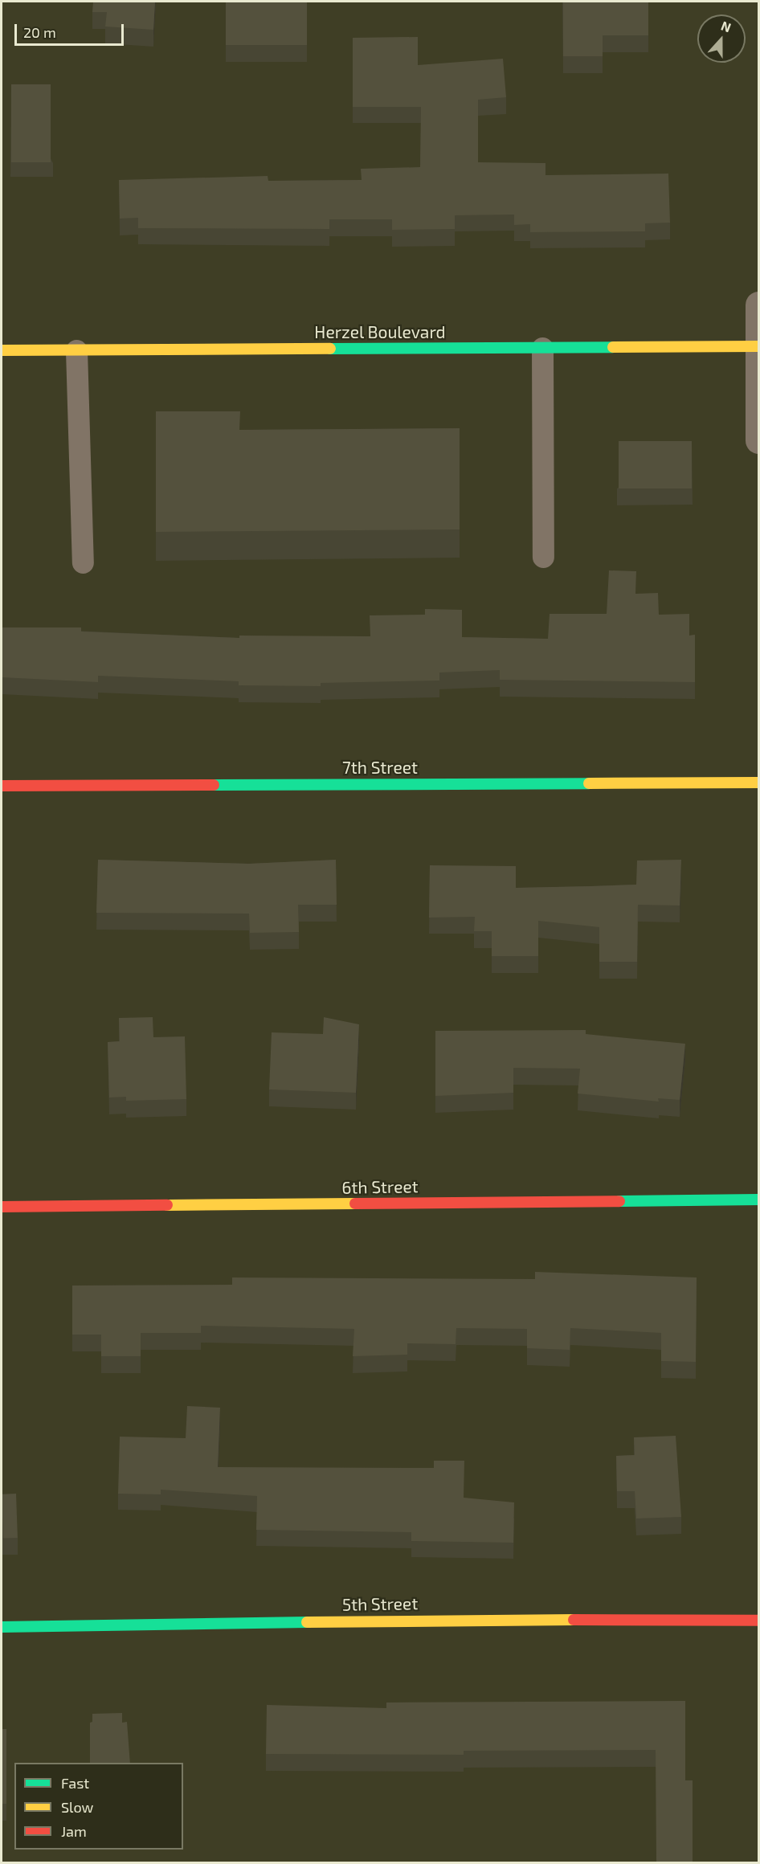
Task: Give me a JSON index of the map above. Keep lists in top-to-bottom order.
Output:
{
  "streets": {
    "street": [
      "Herzel Boulevard",
      "7th Street",
      "6th Street",
      "5th Street"
    ]
  },
  "legend": ["Fast", "Slow", "Jam"],
  "scale_bar": "20 m",
  "north": "top"
}
